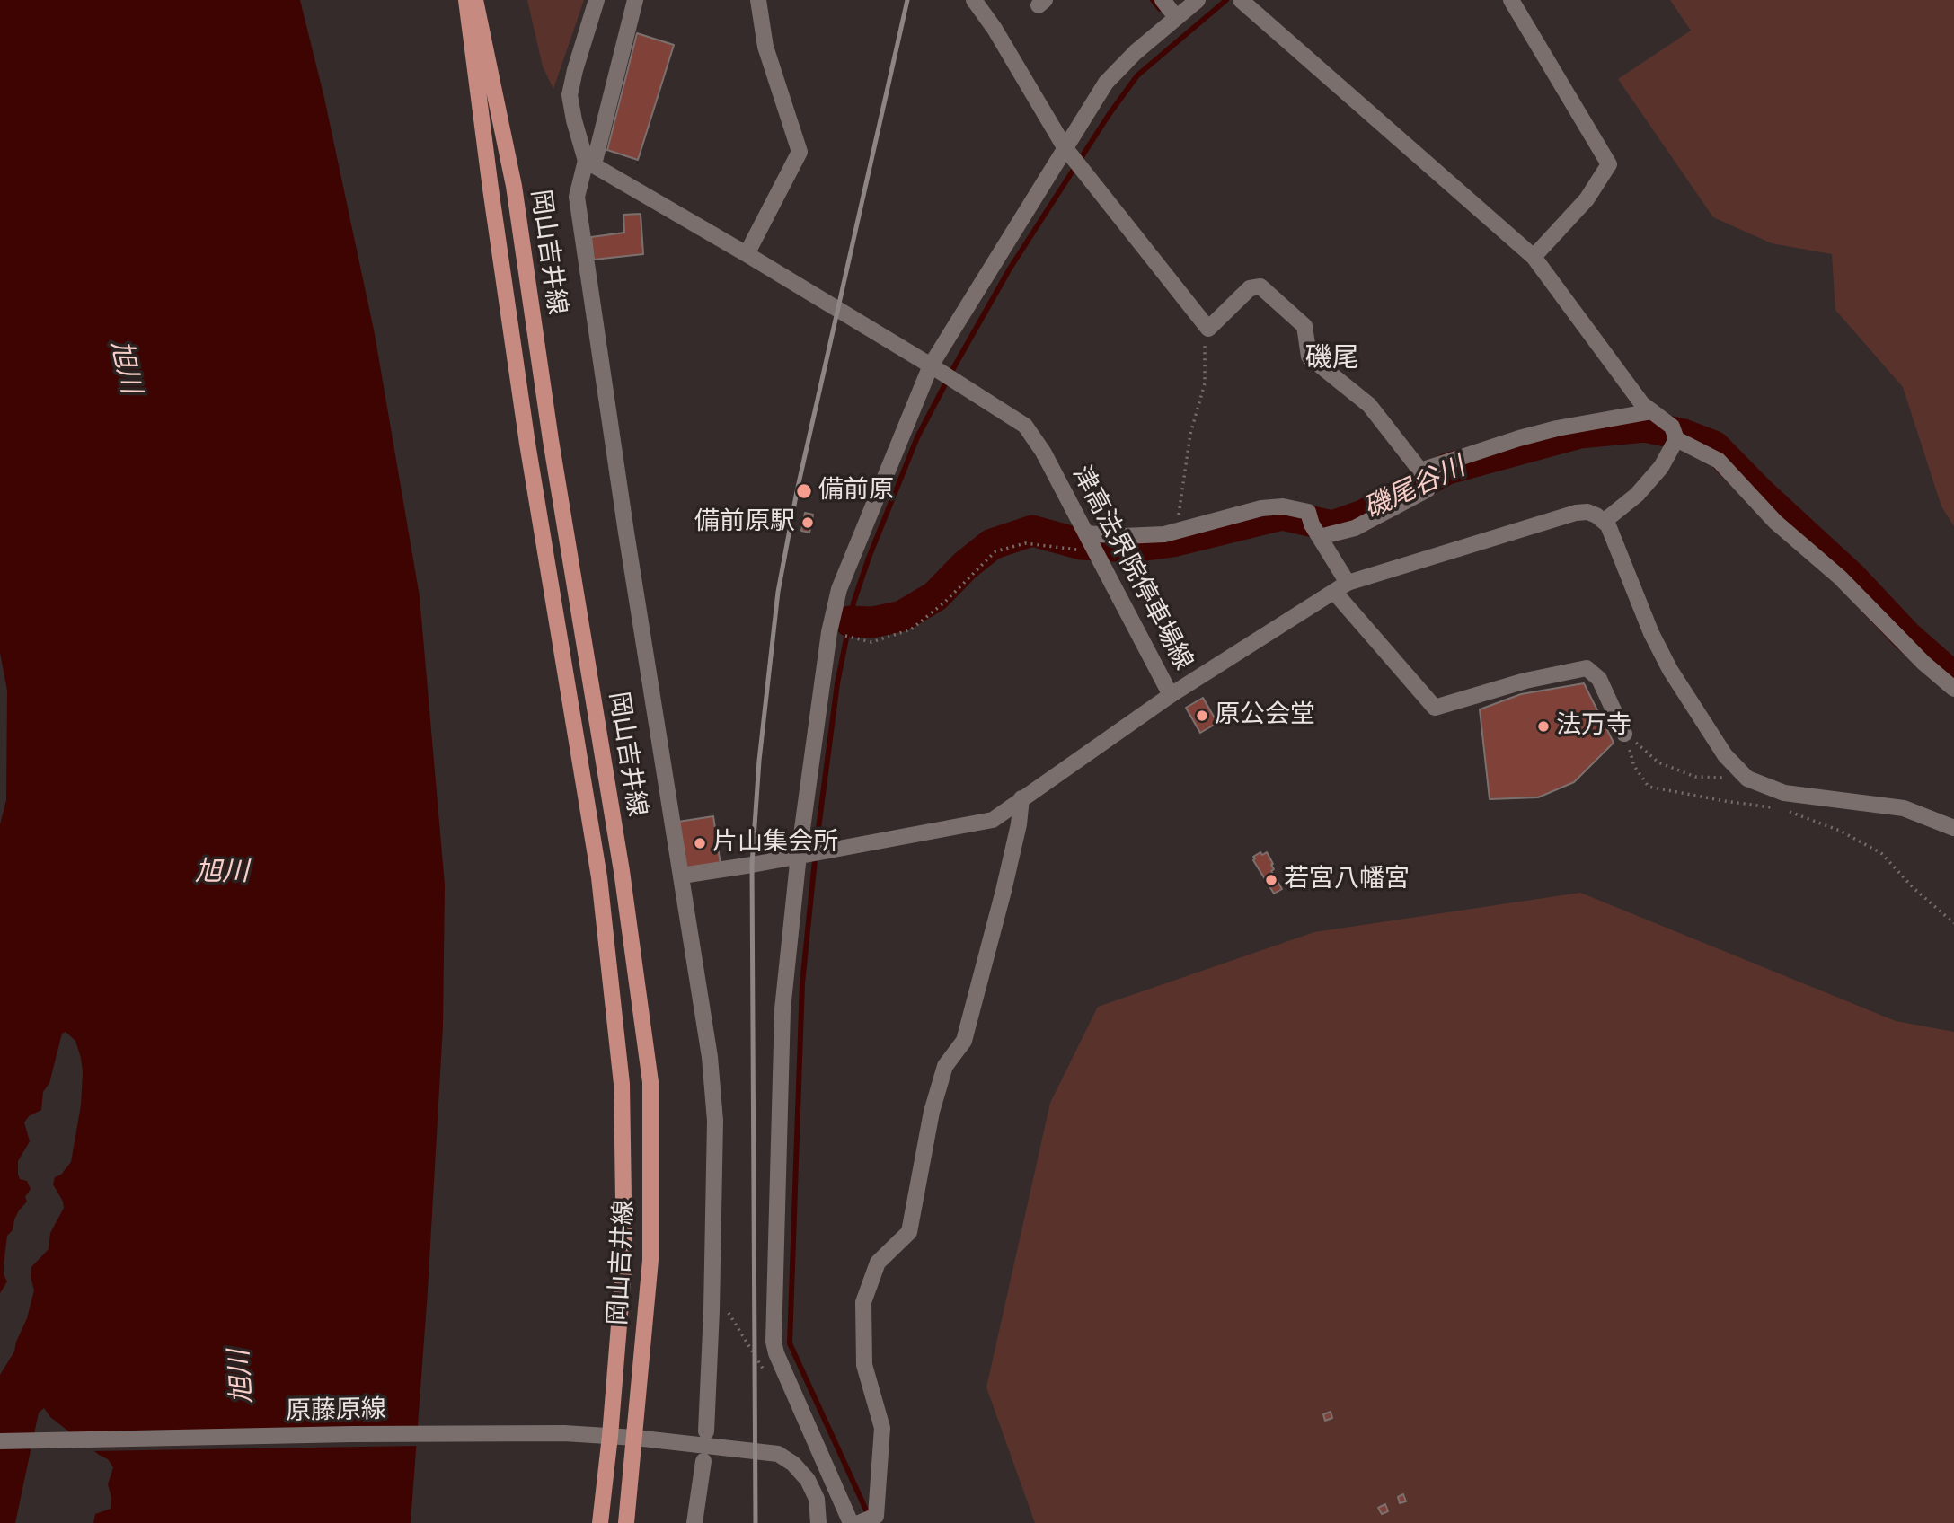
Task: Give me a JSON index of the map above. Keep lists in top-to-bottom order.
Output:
{
  "streets": {
    "main road": ["岡山吉井線"],
    "street": ["津高法界院停車場線", "原藤原線"]
  },
  "crossings": [
    ["岡山吉井線", "原藤原線"]
  ],
  "districts": ["磯尾"],
  "water": ["旭川", "磯尾谷川"],
  "places": [
    "備前原",
    "備前原駅",
    "原公会堂",
    "法万寺",
    "片山集会所",
    "若宮八幡宮"
  ]
}
